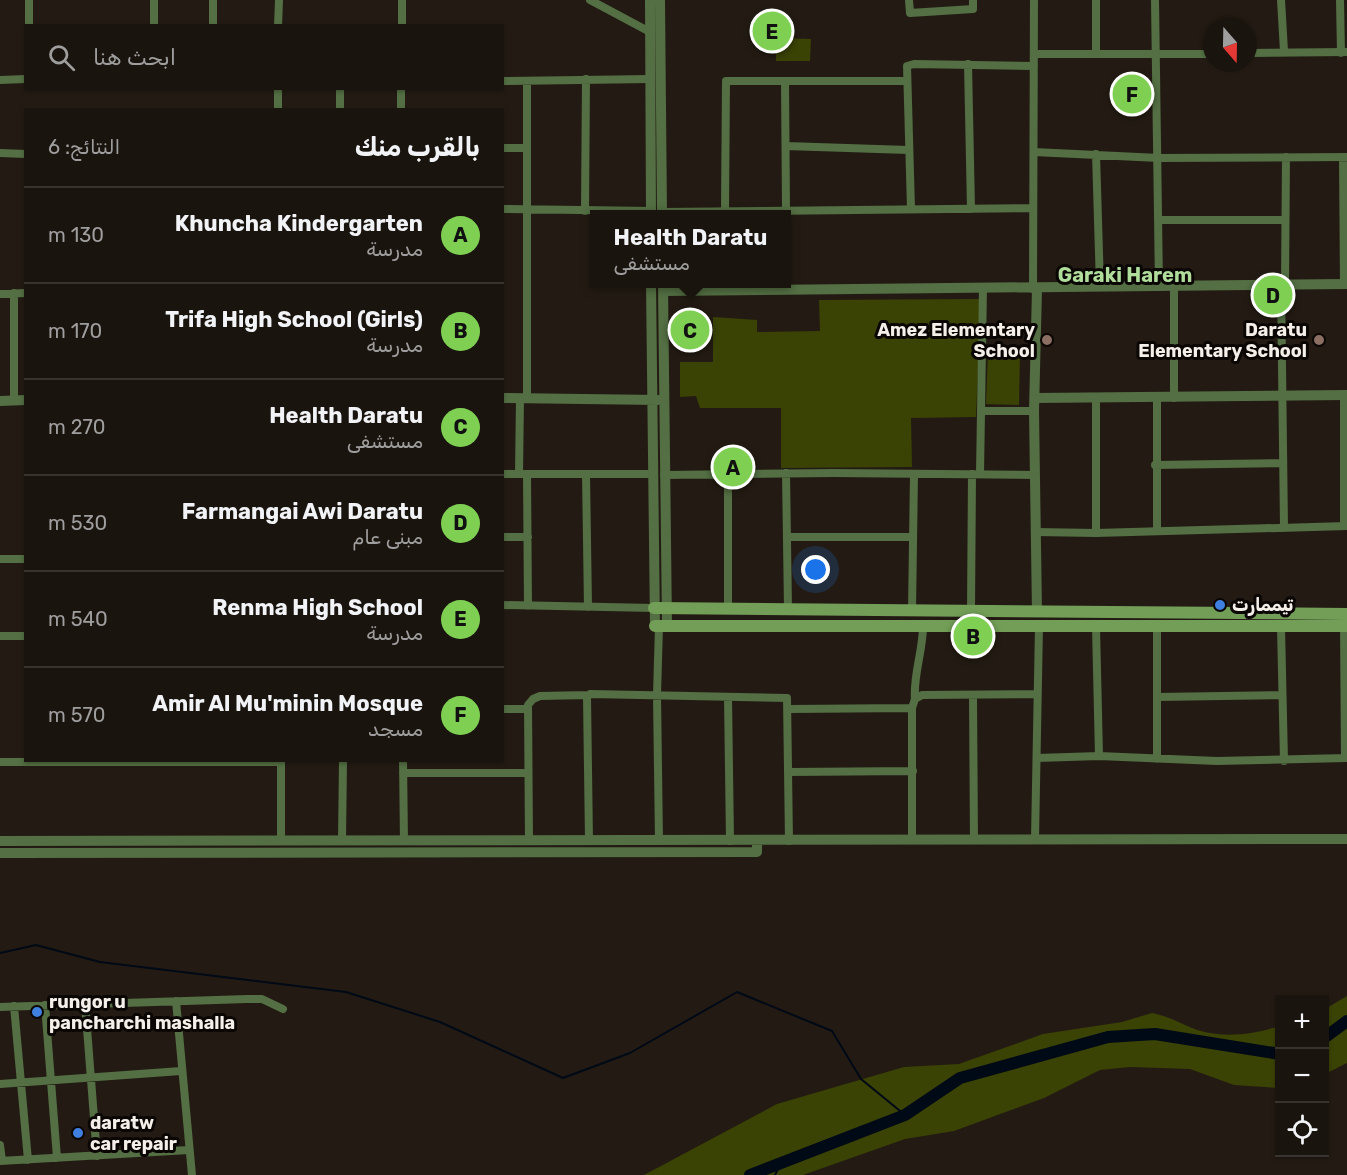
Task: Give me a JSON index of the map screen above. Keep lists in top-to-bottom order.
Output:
{
  "districts": ["Garaki Harem"],
  "places": [
    "Amez Elementary School",
    "Daratu Elementary School",
    "تیممارت",
    "rungor u pancharchi mashalla",
    "daratw car repair"
  ],
  "north": "bottom",
  "page": {
    "pins": [
      "E",
      "F",
      "D",
      "C",
      "A",
      "B"
    ],
    "search": "ابحث هنا",
    "heading": ["بالقرب منك", "النتائج: 6"],
    "list": [
      {
        "mark": "A",
        "name": "Khuncha Kindergarten",
        "note": "مدرسة",
        "value": "130 m"
      },
      {
        "mark": "B",
        "name": "Trifa High School (Girls)",
        "note": "مدرسة",
        "value": "170 m"
      },
      {
        "mark": "C",
        "name": "Health Daratu",
        "note": "مستشفى",
        "value": "270 m"
      },
      {
        "mark": "D",
        "name": "Farmangai Awi Daratu",
        "note": "مبنى عام",
        "value": "530 m"
      },
      {
        "mark": "E",
        "name": "Renma High School",
        "note": "مدرسة",
        "value": "540 m"
      },
      {
        "mark": "F",
        "name": "Amir Al Mu'minin Mosque",
        "note": "مسجد",
        "value": "570 m"
      }
    ],
    "popup": ["Health Daratu", "مستشفى"],
    "map_buttons": ["+", "−"]
  }
}
